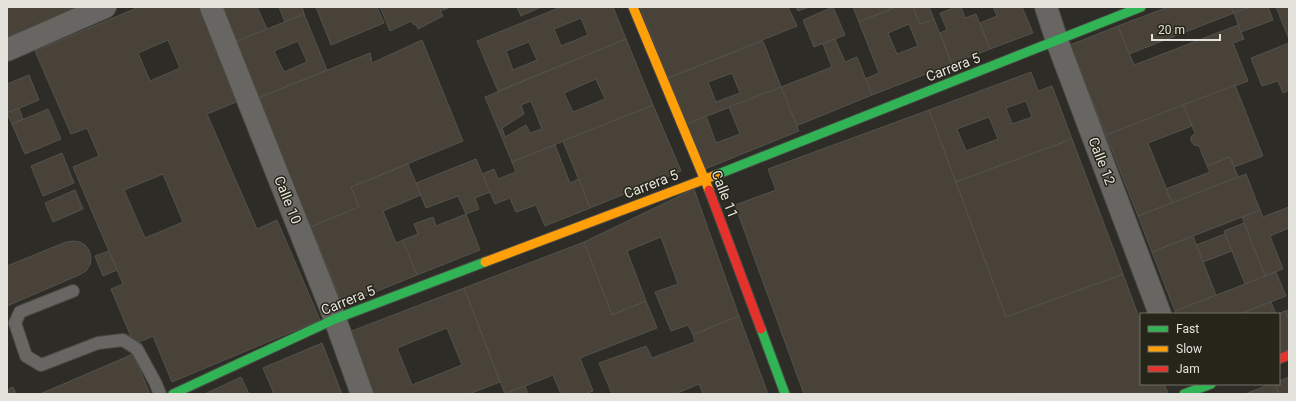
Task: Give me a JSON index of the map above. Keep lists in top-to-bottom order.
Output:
{
  "streets": {
    "street": [
      "Carrera 5",
      "Calle 12",
      "Calle 11",
      "Calle 10"
    ]
  },
  "crossings": [
    ["Carrera 5", "Calle 12"],
    ["Carrera 5", "Calle 11"],
    ["Carrera 5", "Calle 10"]
  ],
  "legend": ["Fast", "Slow", "Jam"],
  "scale_bar": "20 m"
}
